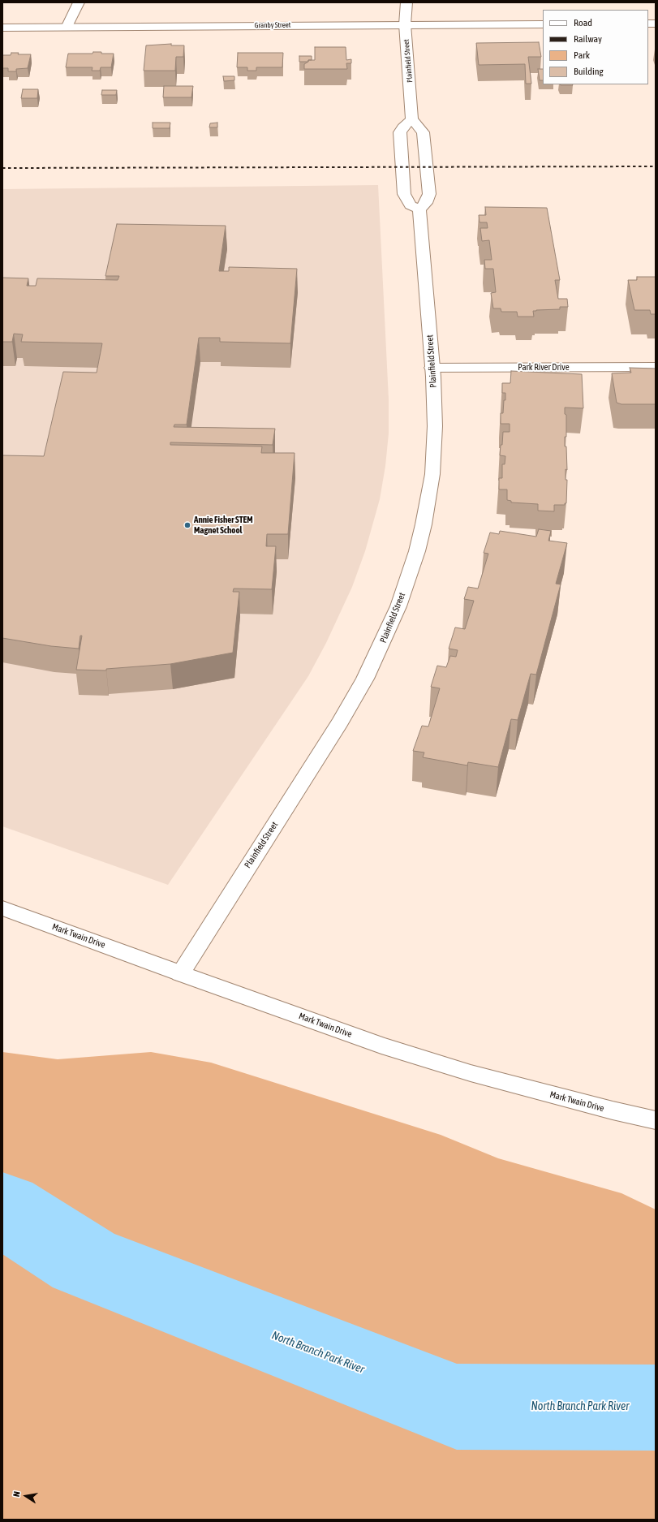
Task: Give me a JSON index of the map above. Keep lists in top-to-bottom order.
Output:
{
  "streets": {
    "street": [
      "Granby Street",
      "Plainfield Street",
      "Park River Drive",
      "Mark Twain Drive"
    ]
  },
  "crossings": [
    ["Granby Street", "Plainfield Street"],
    ["Plainfield Street", "Park River Drive"],
    ["Plainfield Street", "Mark Twain Drive"]
  ],
  "water": ["North Branch Park River"],
  "places": ["Annie Fisher STEM Magnet School"],
  "legend": [
    "Road",
    "Railway",
    "Park",
    "Building"
  ],
  "north": "left"
}
